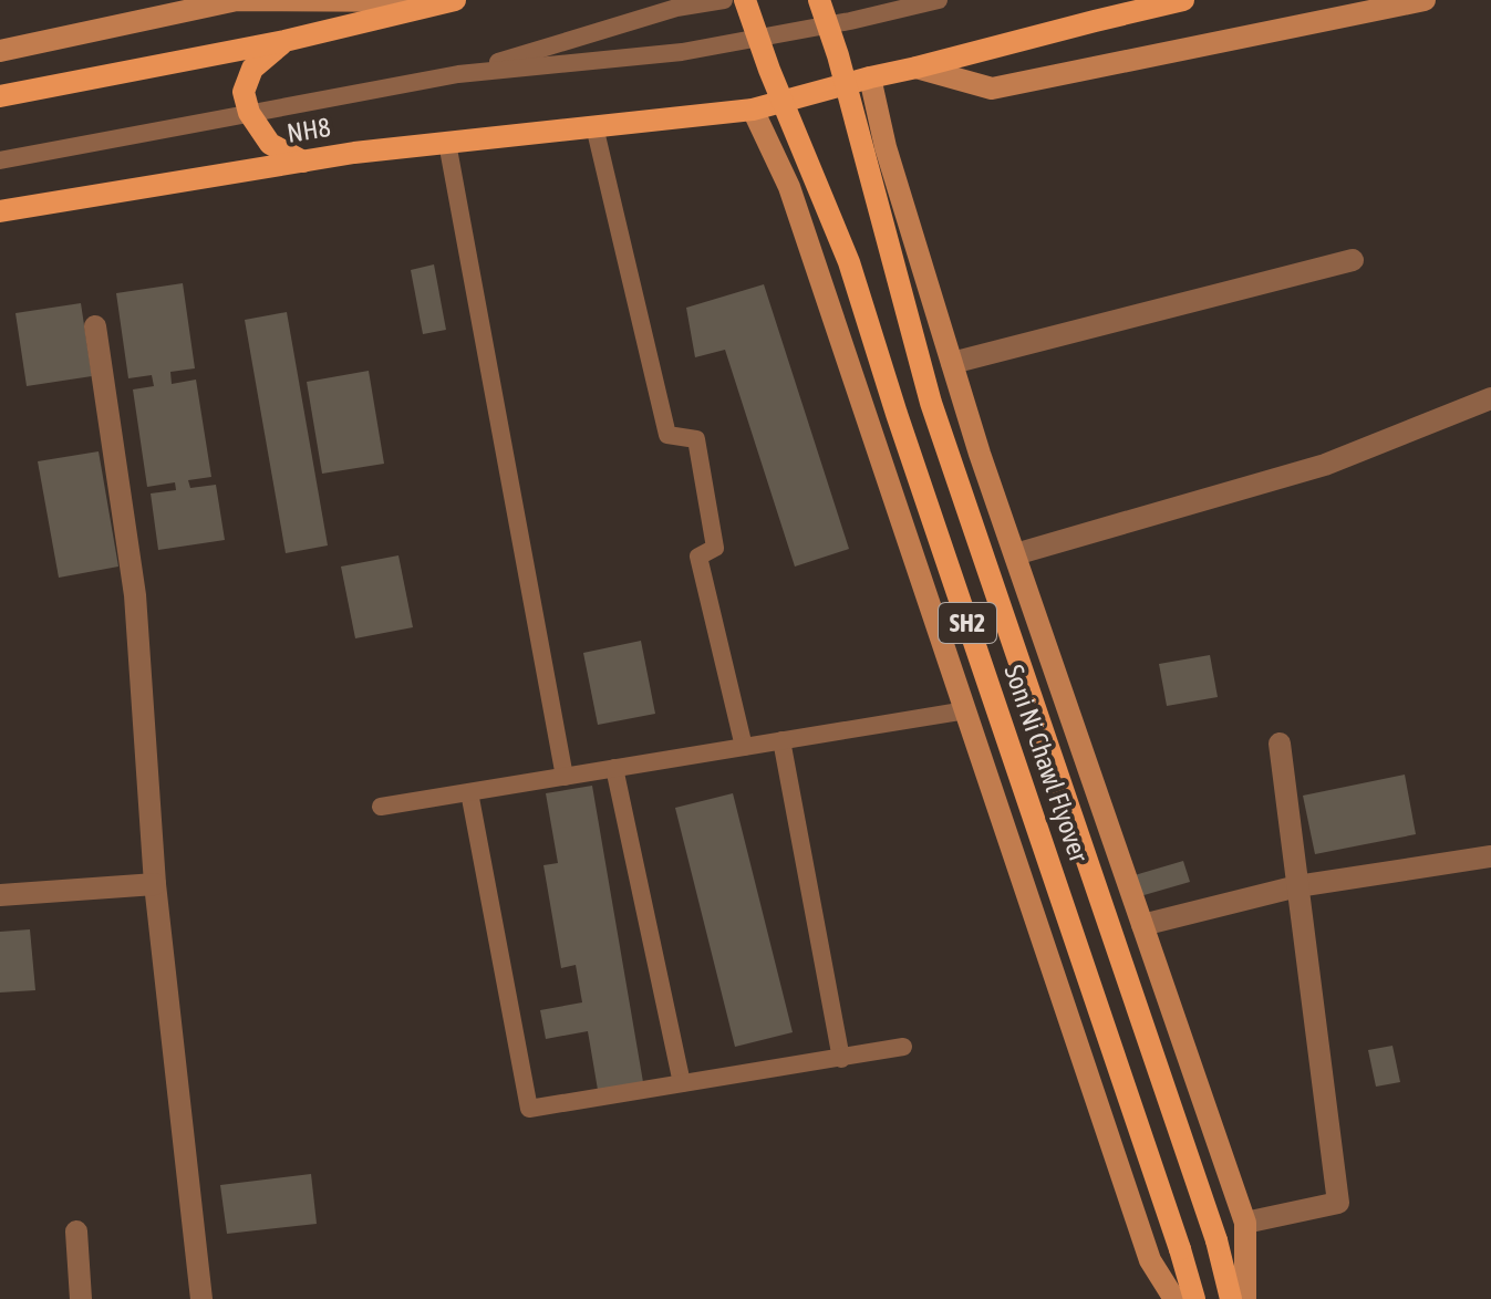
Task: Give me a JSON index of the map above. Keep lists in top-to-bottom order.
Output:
{
  "streets": {
    "main road": ["NH8", "SH2", "Soni Ni Chawl Flyover"]
  }
}
